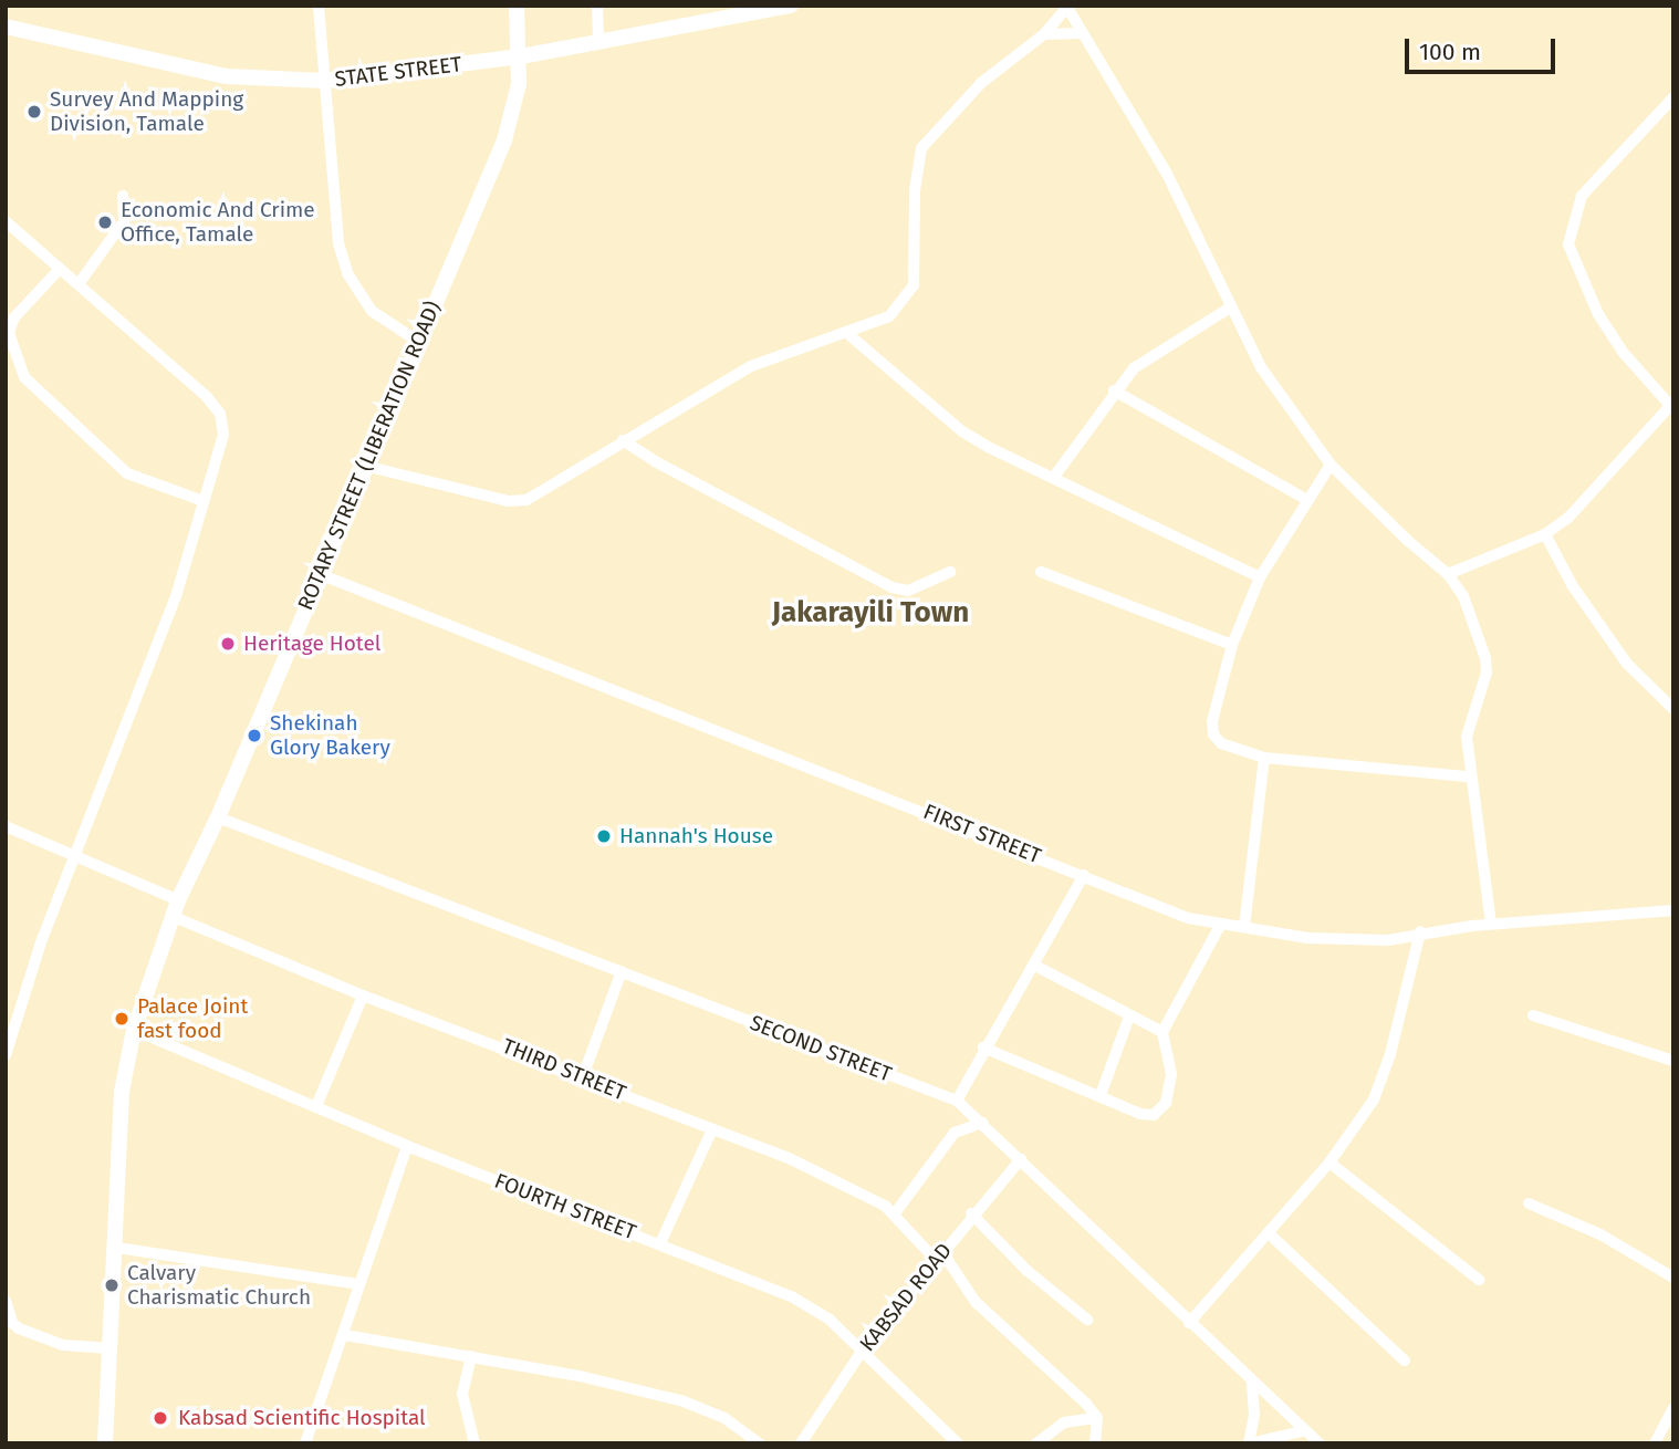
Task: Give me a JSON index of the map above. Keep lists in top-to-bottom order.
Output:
{
  "streets": {
    "street": [
      "STATE STREET",
      "ROTARY STREET (LIBERATION ROAD)",
      "FIRST STREET",
      "SECOND STREET",
      "THIRD STREET",
      "FOURTH STREET",
      "KABSAD ROAD"
    ]
  },
  "crossings": [
    ["STATE STREET", "ROTARY STREET (LIBERATION ROAD)"],
    ["ROTARY STREET (LIBERATION ROAD)", "FIRST STREET"],
    ["ROTARY STREET (LIBERATION ROAD)", "SECOND STREET"],
    ["ROTARY STREET (LIBERATION ROAD)", "THIRD STREET"],
    ["ROTARY STREET (LIBERATION ROAD)", "FOURTH STREET"],
    ["SECOND STREET", "KABSAD ROAD"],
    ["THIRD STREET", "KABSAD ROAD"],
    ["FOURTH STREET", "KABSAD ROAD"]
  ],
  "districts": ["Jakarayili Town"],
  "places": [
    "Survey And Mapping Division, Tamale",
    "Economic And Crime Office, Tamale",
    "Heritage Hotel",
    "Shekinah Glory Bakery",
    "Hannah's House",
    "Palace Joint fast food",
    "Calvary Charismatic Church",
    "Kabsad Scientific Hospital"
  ],
  "scale_bar": "100 m"
}
